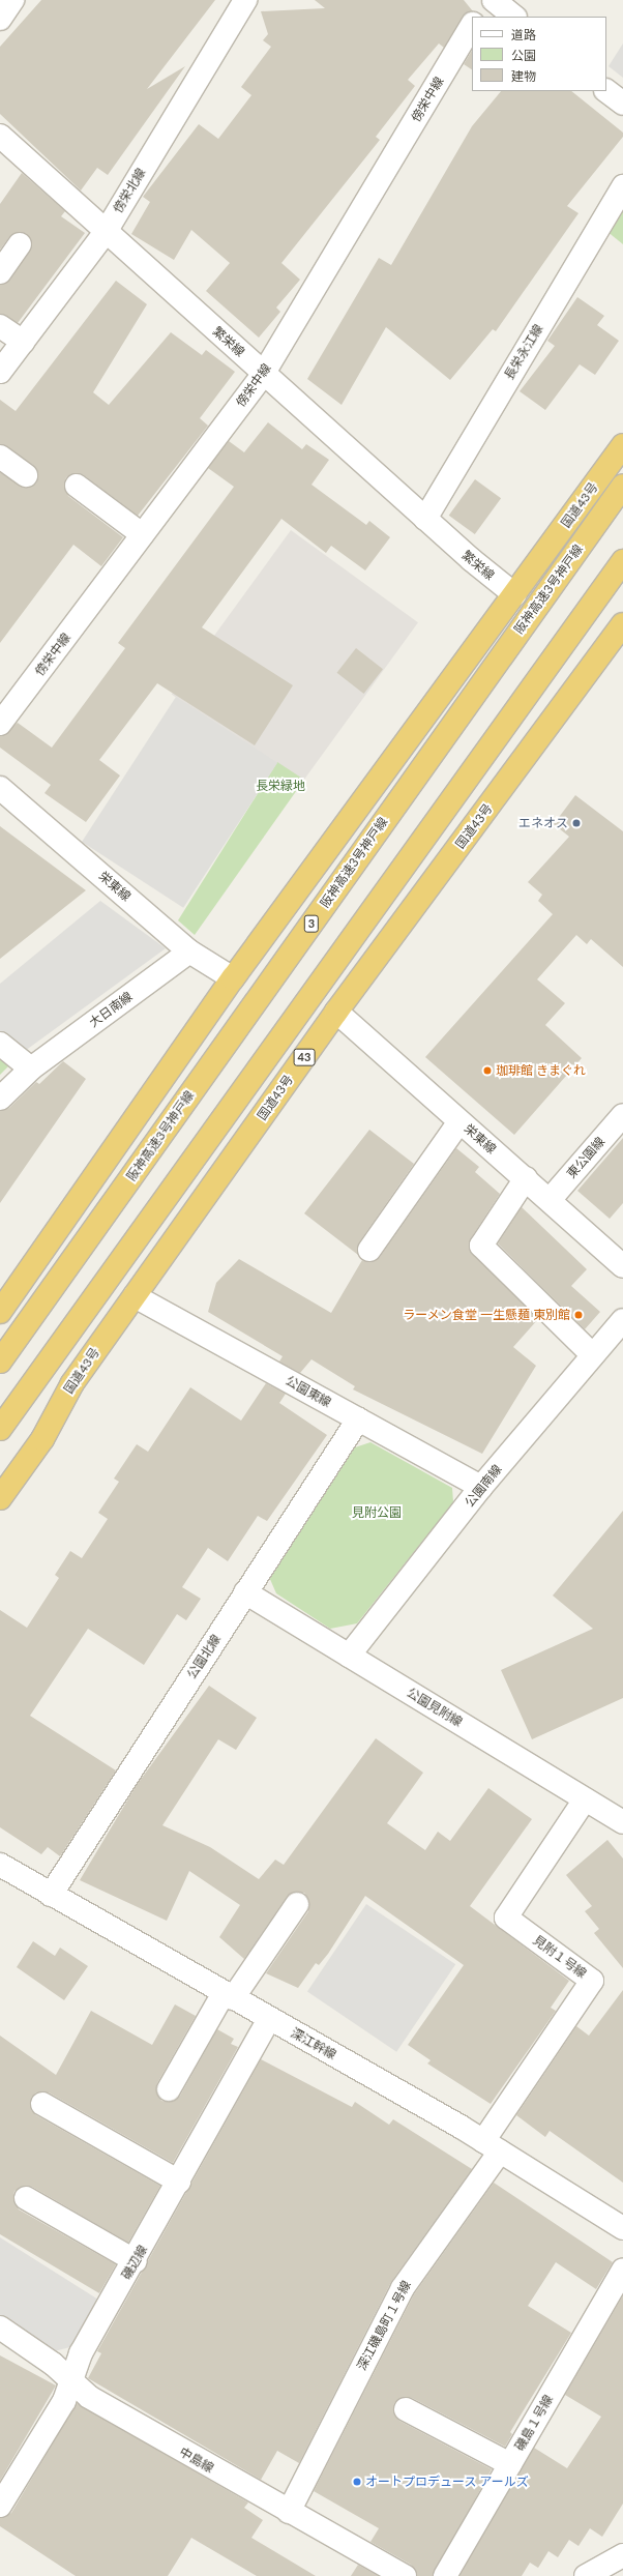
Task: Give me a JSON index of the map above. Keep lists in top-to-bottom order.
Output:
{
  "streets": {
    "highway": [
      "国道43号",
      "阪神高速3号神戸線",
      "3",
      "43"
    ],
    "street": [
      "傍栄中線",
      "傍栄北線",
      "繁栄線",
      "長栄永江線",
      "栄東線",
      "大日南線",
      "東公園線",
      "公園東線",
      "公園南線",
      "公園北線",
      "公園見附線",
      "見附１号線",
      "深江幹線",
      "磯辺線",
      "深江磯島町１号線",
      "磯島１号線",
      "中島線"
    ]
  },
  "crossings": [
    ["傍栄中線", "繁栄線"],
    ["傍栄北線", "繁栄線"],
    ["繁栄線", "長栄永江線"],
    ["繁栄線", "国道43号"],
    ["国道43号", "栄東線"],
    ["国道43号", "公園東線"],
    ["栄東線", "大日南線"],
    ["栄東線", "東公園線"],
    ["公園東線", "公園南線"],
    ["公園東線", "公園北線"],
    ["公園南線", "公園見附線"],
    ["公園北線", "公園見附線"],
    ["公園北線", "深江幹線"],
    ["公園見附線", "見附１号線"],
    ["見附１号線", "深江幹線"],
    ["見附１号線", "深江磯島町１号線"],
    ["深江幹線", "磯辺線"],
    ["深江幹線", "深江磯島町１号線"],
    ["磯辺線", "中島線"],
    ["深江磯島町１号線", "中島線"]
  ],
  "parks": ["長栄緑地", "見附公園"],
  "places": [
    "エネオス",
    "珈琲館 きまぐれ",
    "ラーメン食堂 一生懸麺 東別館",
    "オートプロデュース アールズ"
  ],
  "legend": ["道路", "公園", "建物"]
}
